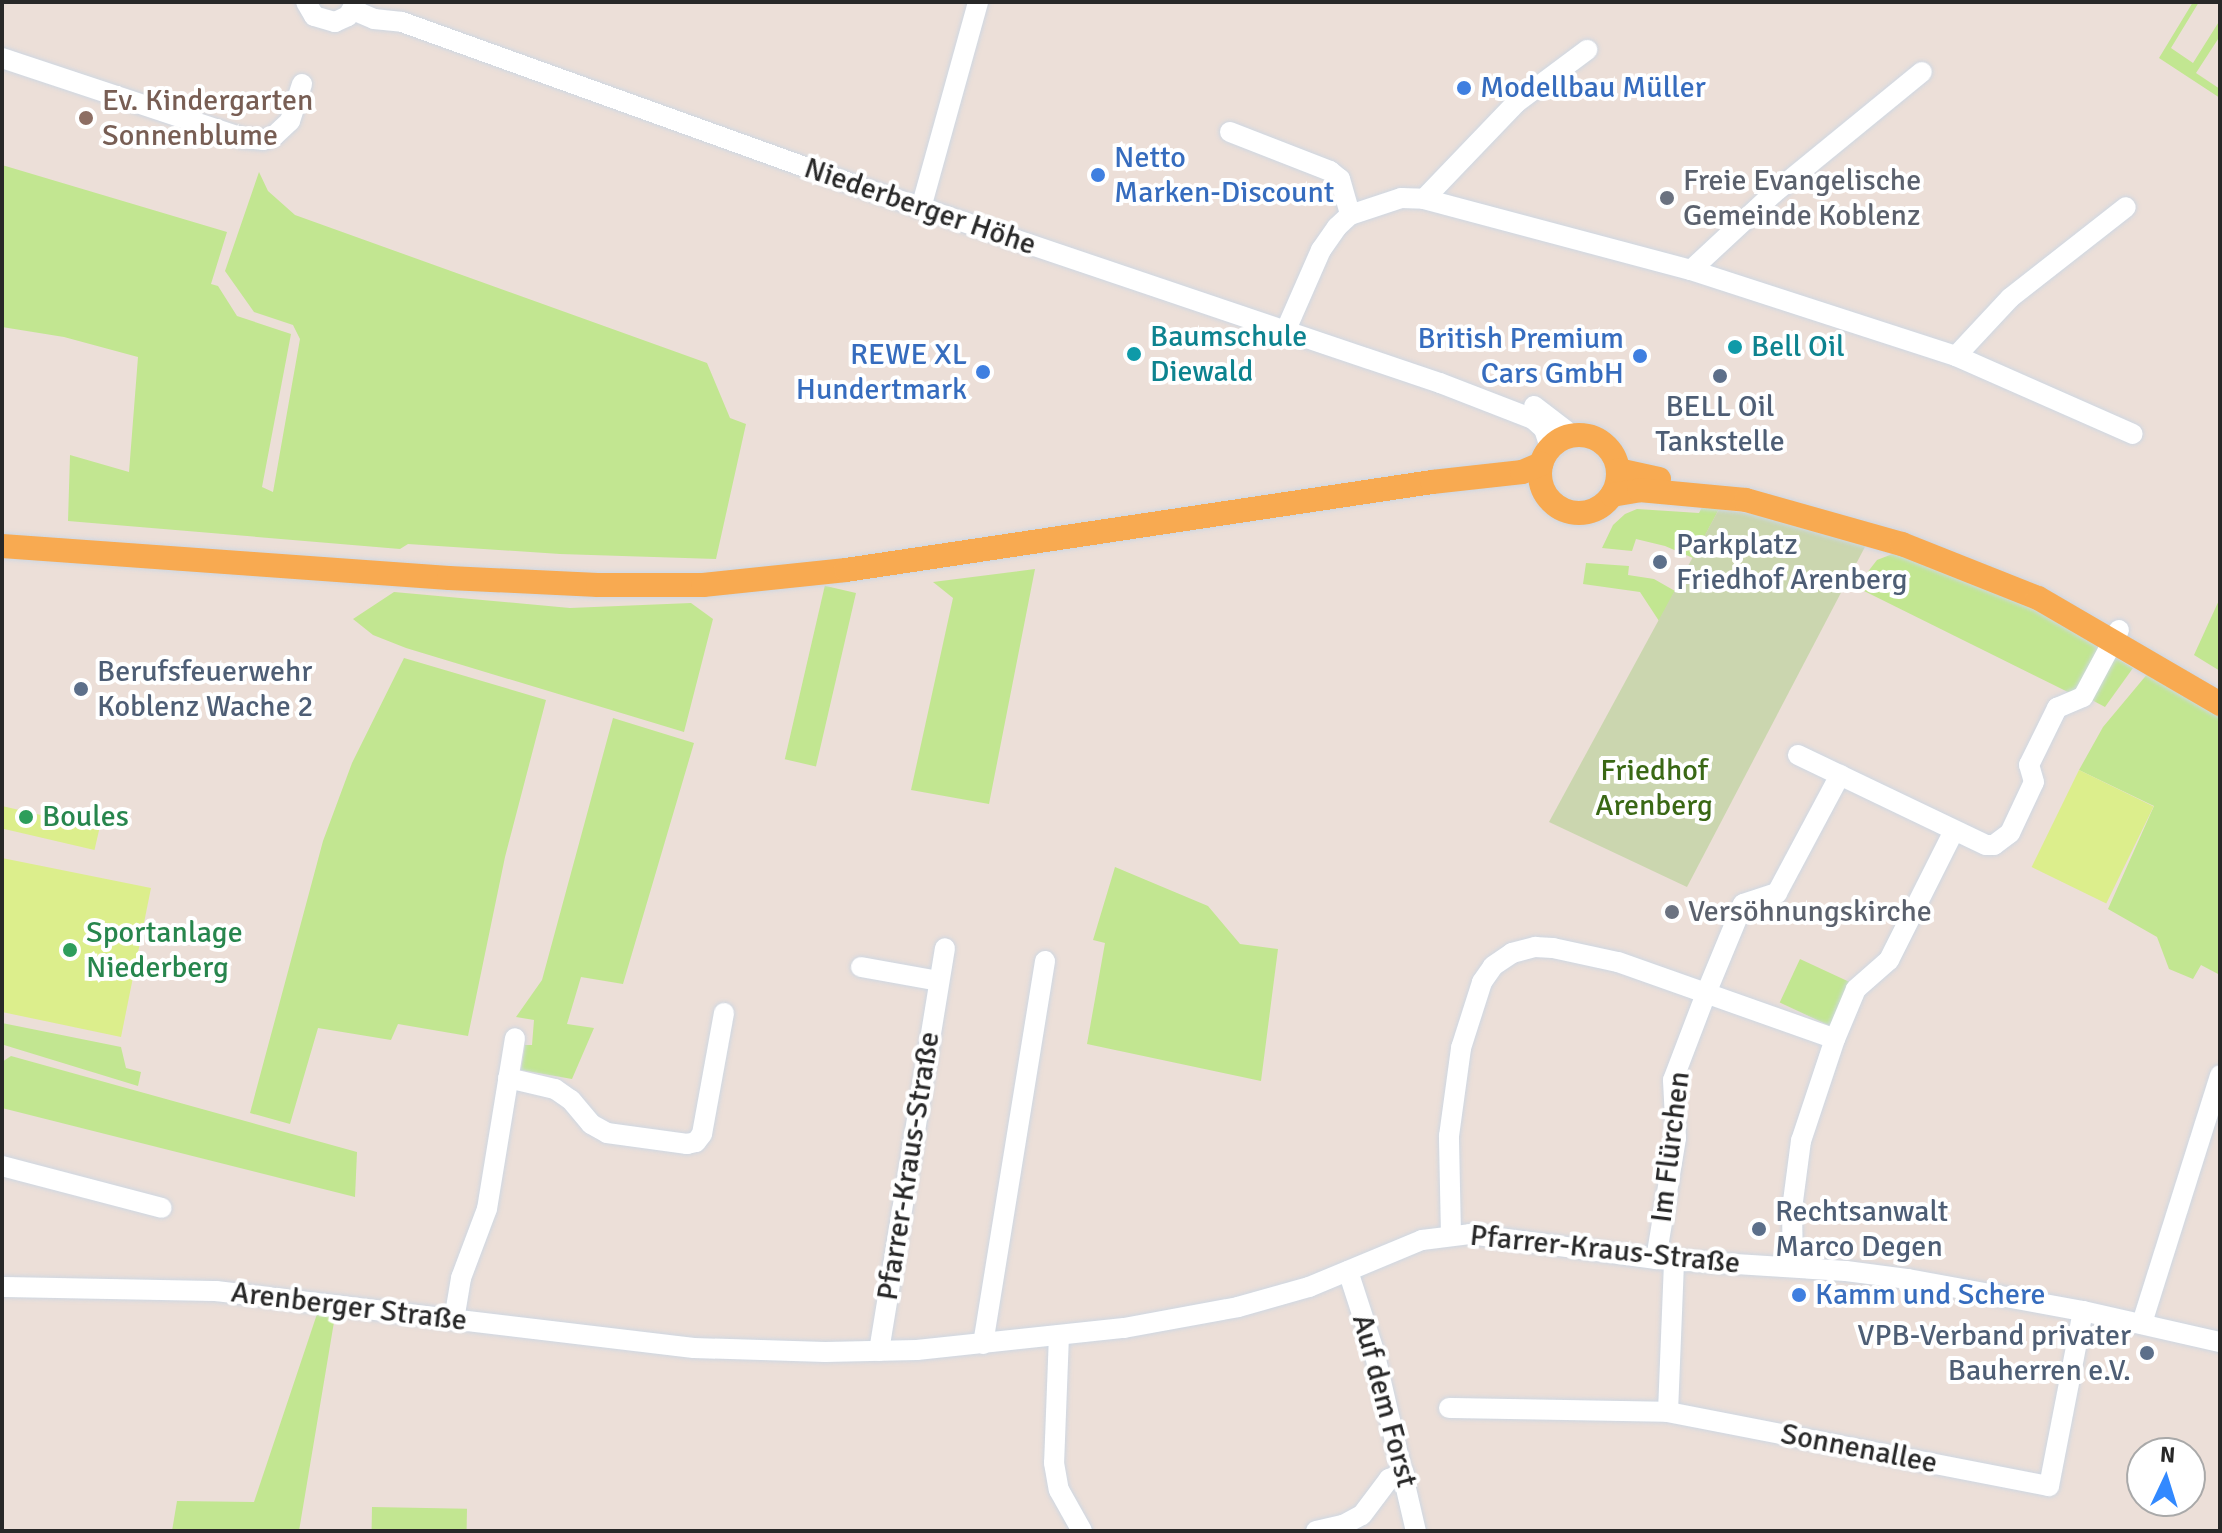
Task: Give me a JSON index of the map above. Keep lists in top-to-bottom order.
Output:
{
  "streets": {
    "street": [
      "Niederberger Höhe",
      "Im Flürchen",
      "Pfarrer-Kraus-Straße",
      "Arenberger Straße",
      "Auf dem Forst",
      "Sonnenallee"
    ]
  },
  "crossings": [
    ["Im Flürchen", "Pfarrer-Kraus-Straße"],
    ["Pfarrer-Kraus-Straße", "Arenberger Straße"],
    ["Pfarrer-Kraus-Straße", "Auf dem Forst"],
    ["Pfarrer-Kraus-Straße", "Sonnenallee"]
  ],
  "parks": ["Friedhof Arenberg"],
  "places": [
    "Modellbau Müller",
    "Ev. Kindergarten Sonnenblume",
    "Netto Marken-Discount",
    "Freie Evangelische Gemeinde Koblenz",
    "Bell Oil",
    "Baumschule Diewald",
    "British Premium Cars GmbH",
    "REWE XL Hundertmark",
    "BELL Oil Tankstelle",
    "Parkplatz Friedhof Arenberg",
    "Berufsfeuerwehr Koblenz Wache 2",
    "Boules",
    "Versöhnungskirche",
    "Sportanlage Niederberg",
    "Rechtsanwalt Marco Degen",
    "Kamm und Schere",
    "VPB-Verband privater Bauherren e.V."
  ],
  "north": "top"
}
